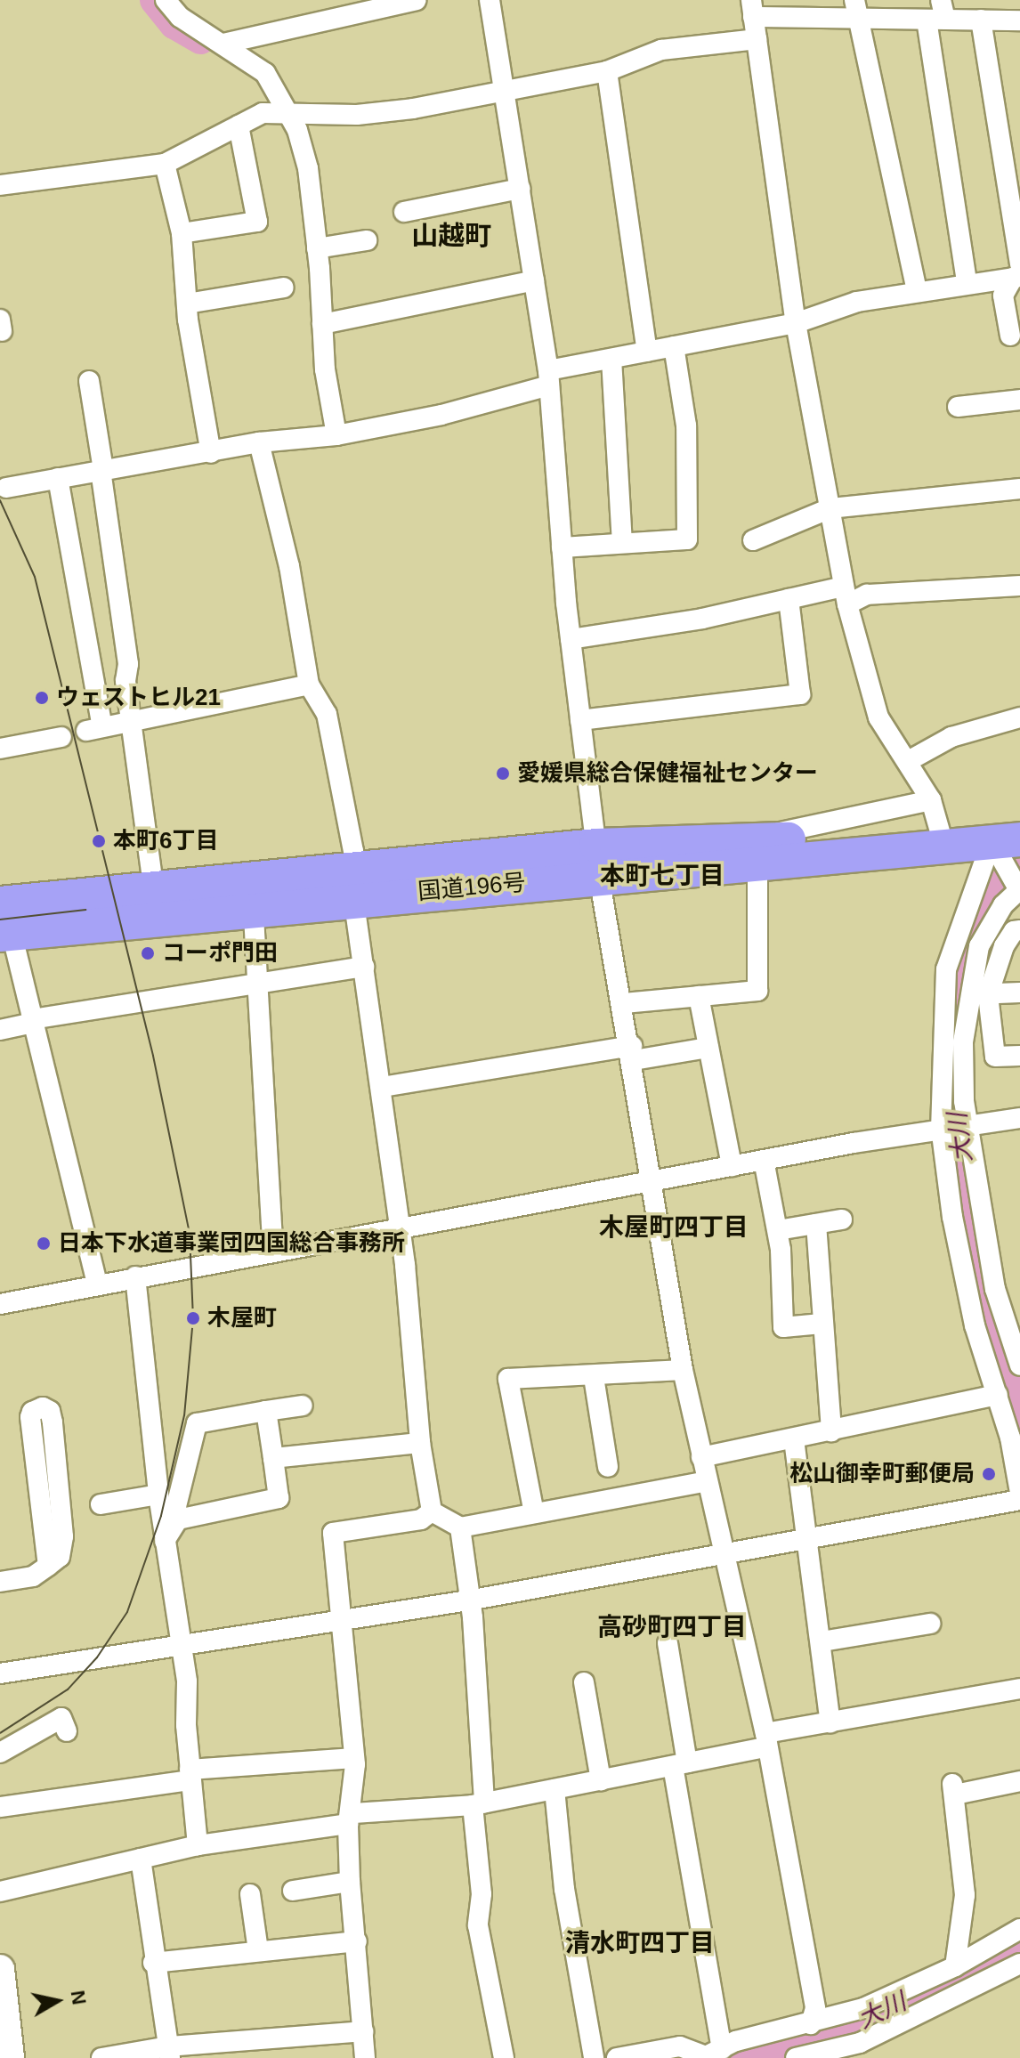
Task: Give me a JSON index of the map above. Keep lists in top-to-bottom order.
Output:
{
  "streets": {
    "highway": ["国道196号"]
  },
  "districts": [
    "山越町",
    "本町七丁目",
    "木屋町四丁目",
    "高砂町四丁目",
    "清水町四丁目"
  ],
  "water": ["大川"],
  "places": [
    "ウェストヒル21",
    "愛媛県総合保健福祉センター",
    "本町6丁目",
    "コーポ門田",
    "日本下水道事業団四国総合事務所",
    "木屋町",
    "松山御幸町郵便局"
  ],
  "north": "right"
}
